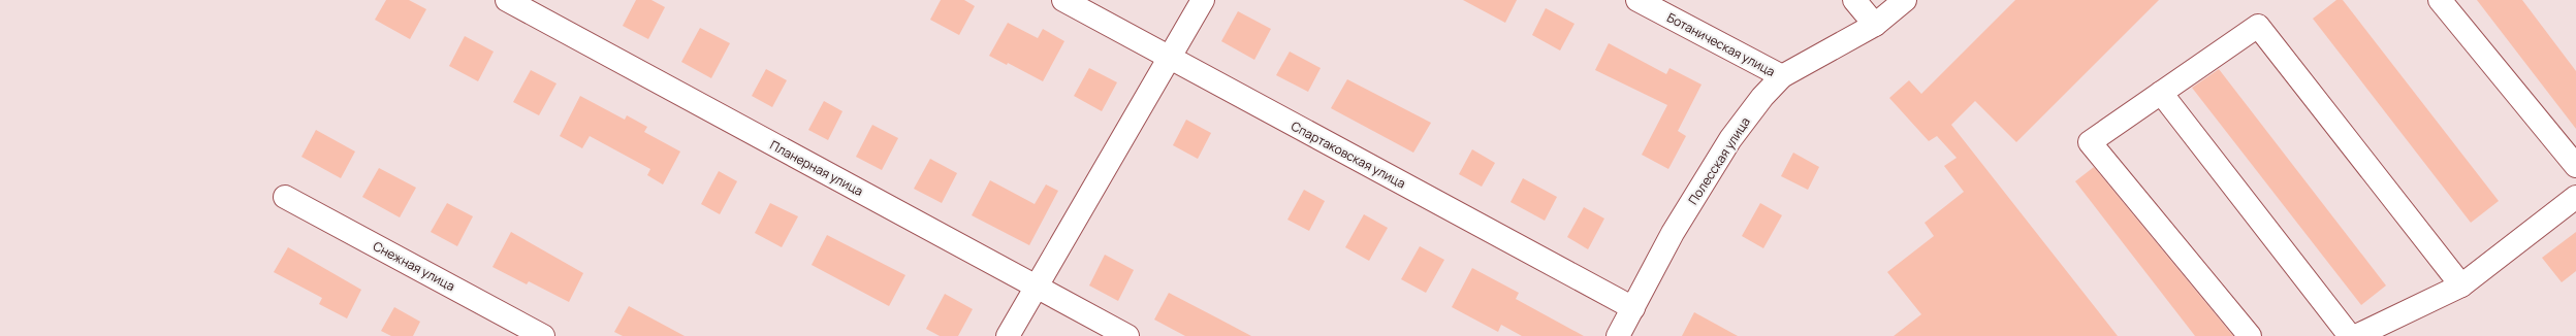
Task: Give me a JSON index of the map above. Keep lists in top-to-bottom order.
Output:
{
  "streets": {
    "street": [
      "Ботаническая улица",
      "Спартаковская улица",
      "Полесская улица",
      "Планерная улица",
      "Снежная улица"
    ]
  },
  "crossings": [
    ["Ботаническая улица", "Полесская улица"],
    ["Спартаковская улица", "Полесская улица"]
  ]
}
